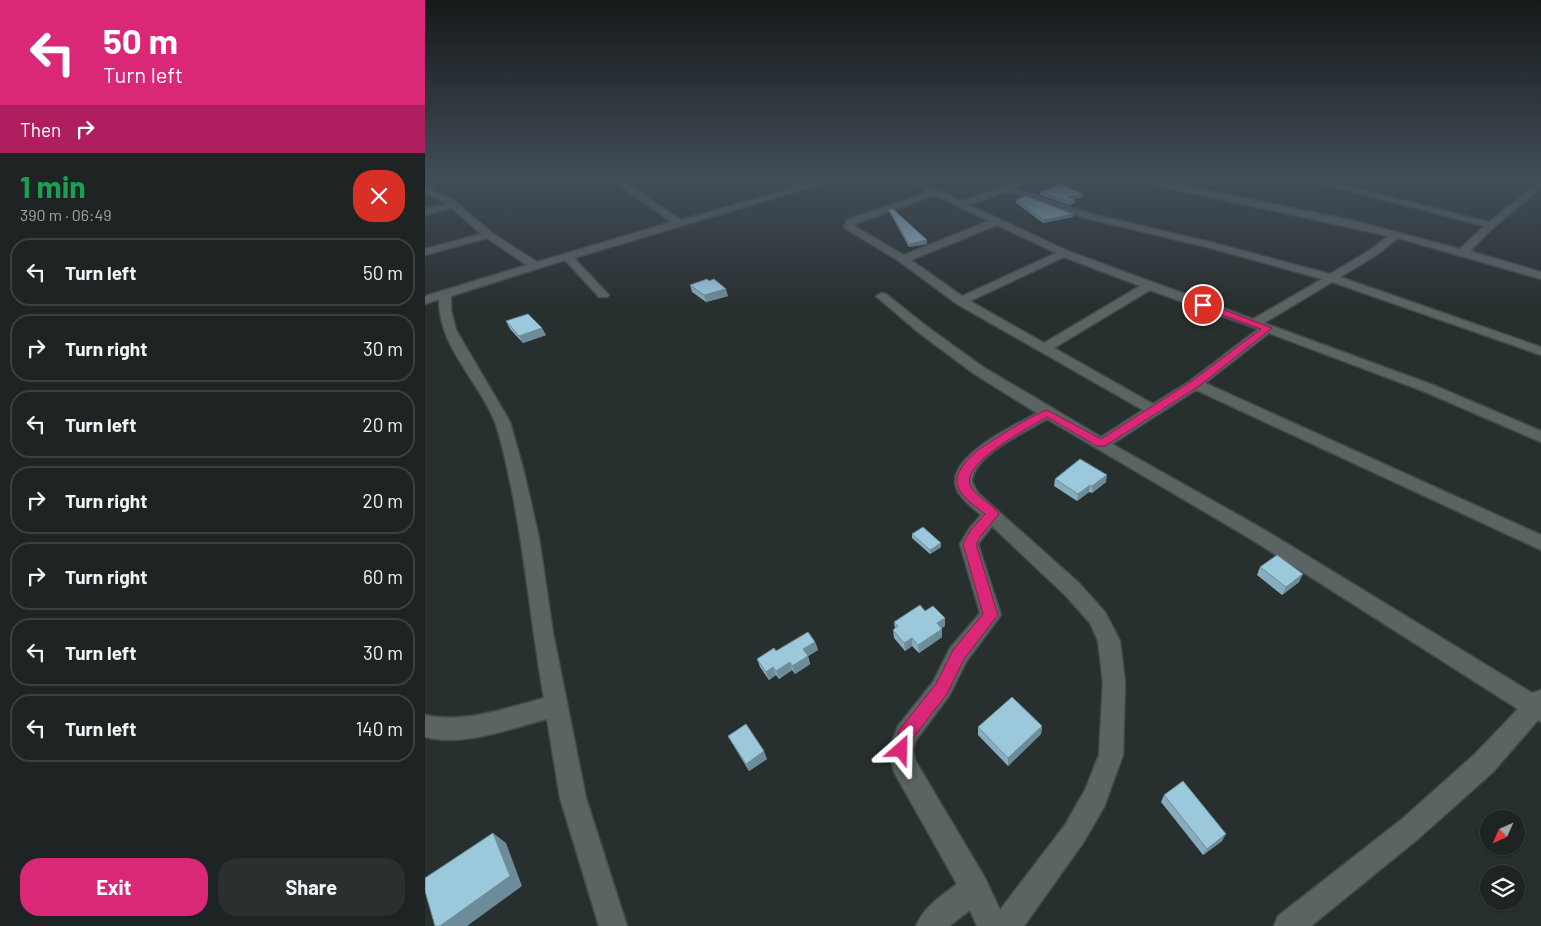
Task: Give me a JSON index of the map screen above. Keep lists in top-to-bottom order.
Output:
{
  "north": "bottom left",
  "page": {
    "turn": ["50 m", "Turn left"],
    "then": "Then",
    "heading": ["1 min", "390 m · 06:49"],
    "list": [
      {
        "name": "Turn left",
        "value": "50 m"
      },
      {
        "name": "Turn right",
        "value": "30 m"
      },
      {
        "name": "Turn left",
        "value": "20 m"
      },
      {
        "name": "Turn right",
        "value": "20 m"
      },
      {
        "name": "Turn right",
        "value": "60 m"
      },
      {
        "name": "Turn left",
        "value": "30 m"
      },
      {
        "name": "Turn left",
        "value": "140 m"
      }
    ],
    "buttons": ["Exit", "Share"]
  }
}
